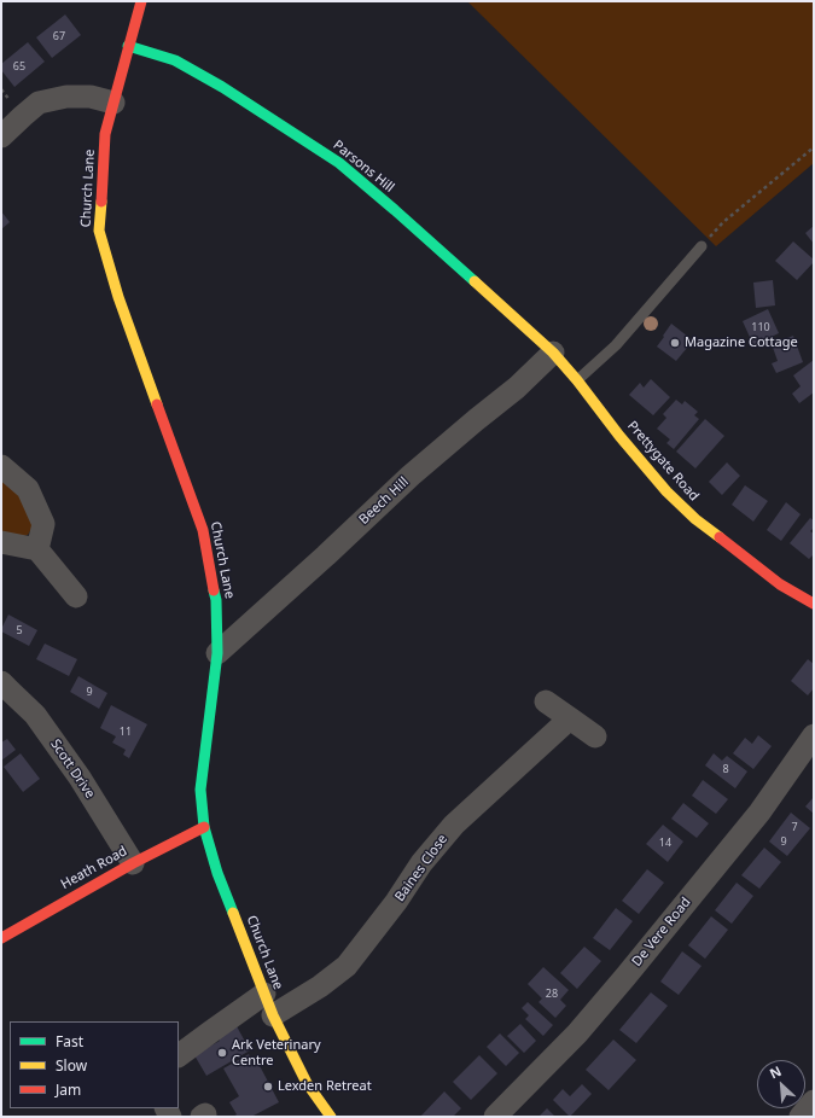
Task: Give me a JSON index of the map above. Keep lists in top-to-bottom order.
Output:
{
  "streets": {
    "street": [
      "Parsons Hill",
      "Church Lane",
      "Prettygate Road",
      "Beech Hill",
      "Scott Drive",
      "Heath Road",
      "Baines Close",
      "De Vere Road"
    ]
  },
  "crossings": [
    ["Parsons Hill", "Church Lane"],
    ["Parsons Hill", "Prettygate Road"],
    ["Parsons Hill", "Beech Hill"],
    ["Church Lane", "Beech Hill"],
    ["Church Lane", "Heath Road"],
    ["Church Lane", "Baines Close"],
    ["Prettygate Road", "Beech Hill"],
    ["Scott Drive", "Heath Road"]
  ],
  "places": ["Magazine Cottage", "Ark Veterinary Centre", "Lexden Retreat"],
  "house_numbers": [
    "67",
    "65",
    "110",
    "5",
    "9",
    "11",
    "8",
    "7",
    "9",
    "14",
    "28"
  ],
  "legend": ["Fast", "Slow", "Jam"],
  "north": "top left"
}
